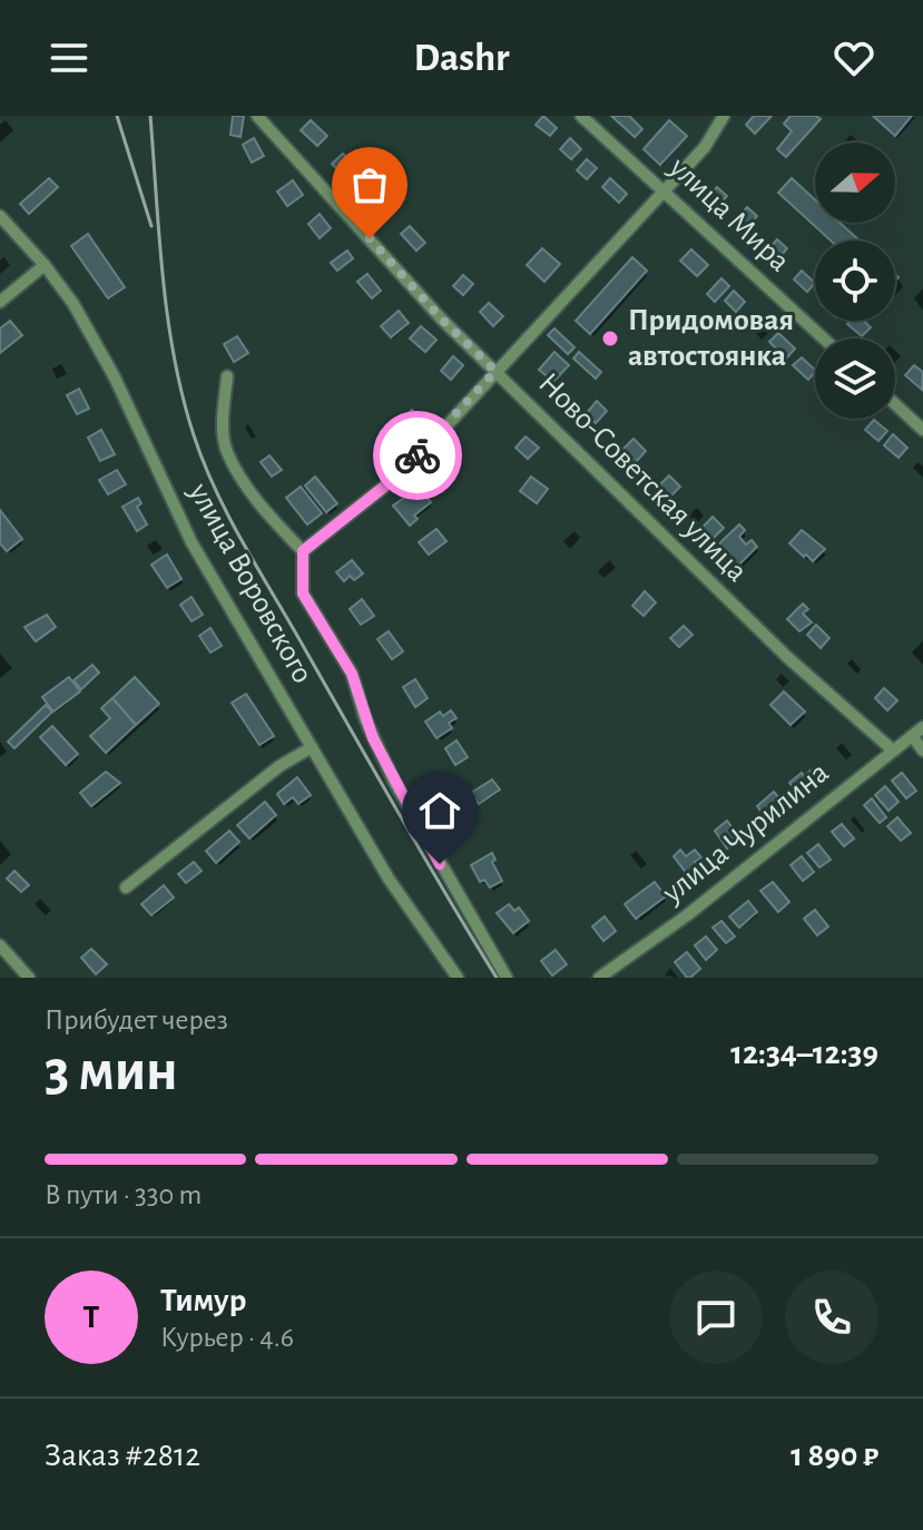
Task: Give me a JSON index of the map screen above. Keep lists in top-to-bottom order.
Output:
{
  "streets": {
    "street": [
      "улица Мира",
      "Ново-Советская улица",
      "улица Воровского",
      "улица Чурилина"
    ]
  },
  "crossings": [
    ["Ново-Советская улица", "улица Чурилина"]
  ],
  "places": ["Придомовая автостоянка"],
  "north": "right",
  "page": {
    "header": "Dashr",
    "heading": ["3 мин", "Прибудет через", "12:34–12:39"],
    "panel": [
      "Тимур",
      "Курьер · 4.6",
      "Заказ #2812",
      "1 890 ₽"
    ],
    "bar": "В пути · 330 m",
    "round": "Т"
  }
}
